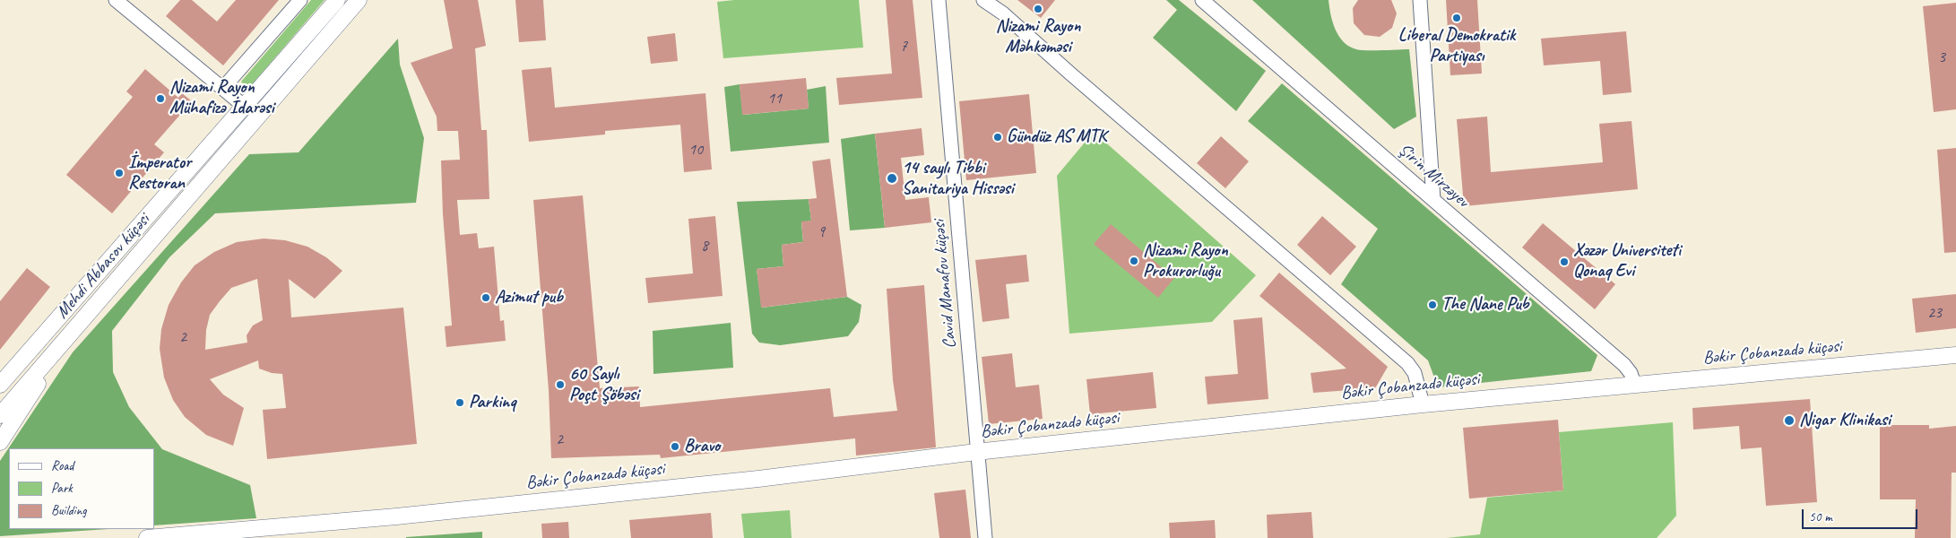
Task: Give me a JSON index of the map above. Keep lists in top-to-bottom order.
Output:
{
  "streets": {
    "street": [
      "Şirin Mirzəyev",
      "Mehdi Abbasov küçəsi",
      "Cavid Manafov küçəsi",
      "Bəkir Çobanzadə küçəsi"
    ]
  },
  "crossings": [
    ["Şirin Mirzəyev", "Bəkir Çobanzadə küçəsi"],
    ["Cavid Manafov küçəsi", "Bəkir Çobanzadə küçəsi"]
  ],
  "places": [
    "Nizami Rayon Məhkəməsi",
    "Liberal Demokratik Partiyası",
    "Nizami Rayon Mühafizə İdarəsi",
    "Gündüz AS MTK",
    "İmperator Restoran",
    "14 saylı Tibbi Sanitariya Hissəsi",
    "Nizami Rayon Prokurorluğu",
    "Xəzər Universiteti Qonaq Evi",
    "Azimut pub",
    "The Nane Pub",
    "60 Saylı Poçt Şöbəsi",
    "Parkinq",
    "Nigar Klinikasi",
    "Bravo"
  ],
  "house_numbers": [
    "7",
    "3",
    "11",
    "10",
    "9",
    "8",
    "23",
    "2",
    "2"
  ],
  "legend": ["Road", "Park", "Building"],
  "scale_bar": "50 m"
}
